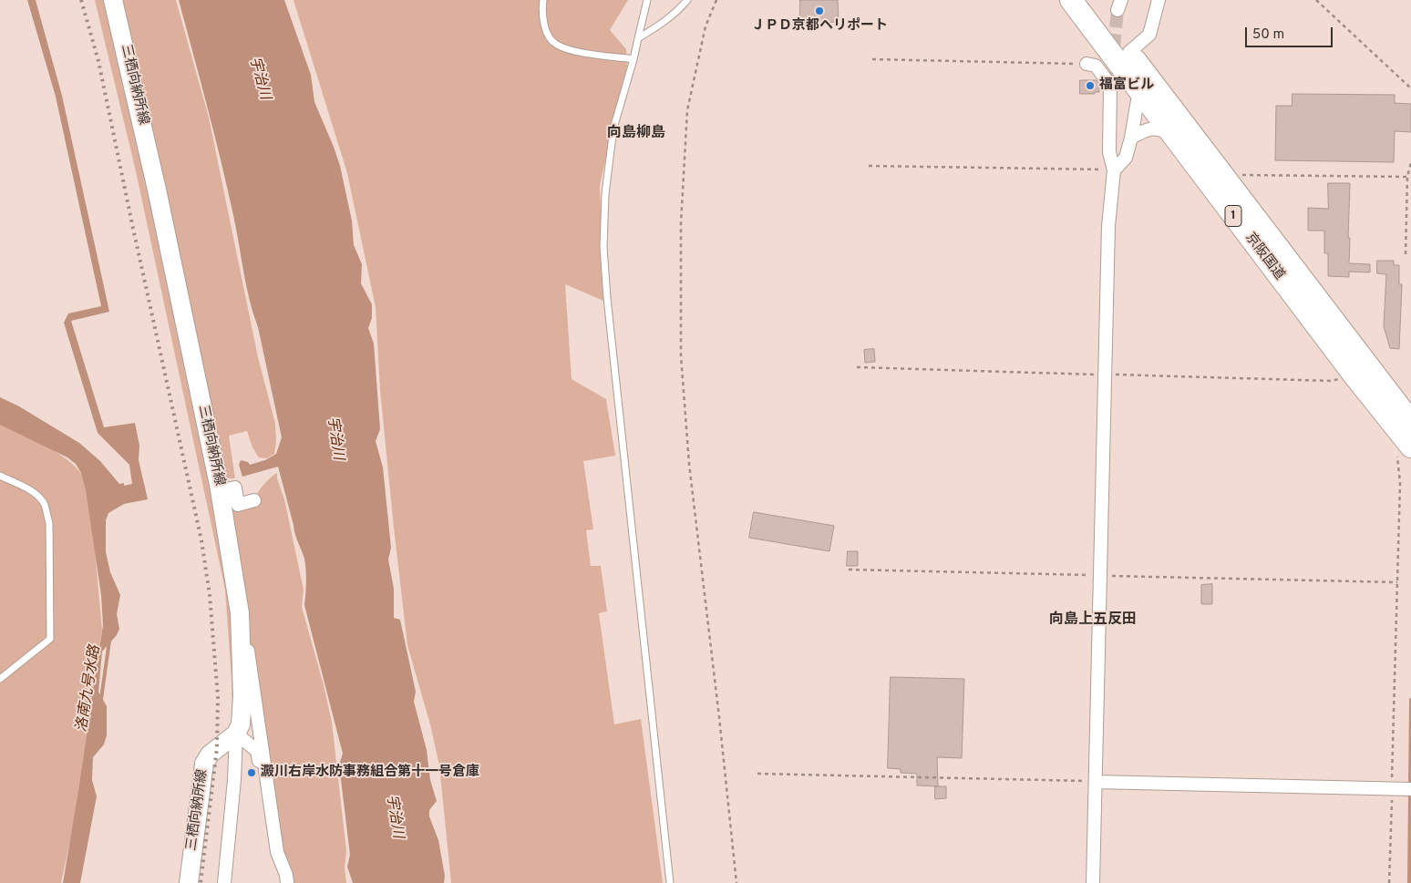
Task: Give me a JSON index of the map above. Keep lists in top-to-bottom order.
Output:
{
  "streets": {
    "highway": ["1", "京阪国道"],
    "main road": ["三栖向納所線"]
  },
  "districts": ["向島柳島", "向島上五反田"],
  "water": ["宇治川", "洛南九号水路"],
  "places": ["ＪＰＤ京都ヘリポート", "福富ビル", "澱川右岸水防事務組合第十一号倉庫"],
  "scale_bar": "50 m"
}
